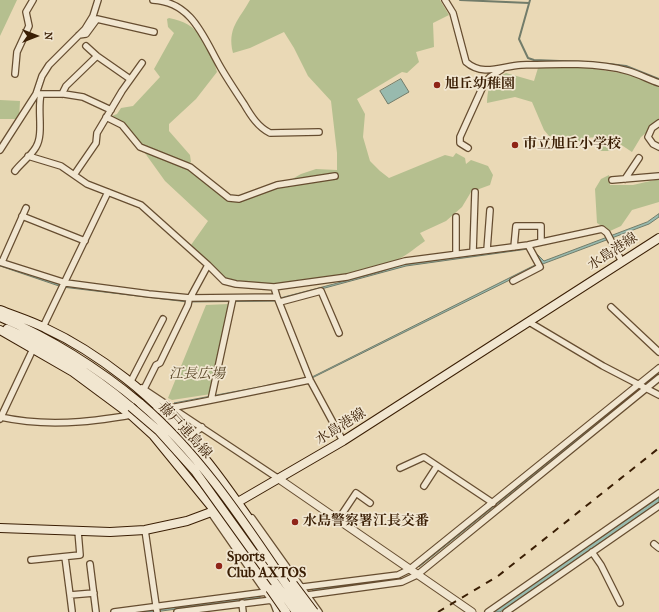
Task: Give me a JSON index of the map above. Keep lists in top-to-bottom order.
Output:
{
  "streets": {
    "main road": ["水島港線", "藤戸連島線"]
  },
  "parks": ["江長広場"],
  "places": [
    "旭丘幼稚園",
    "市立旭丘小学校",
    "水島警察署江長交番",
    "Sports Club AXTOS"
  ],
  "north": "right"
}
